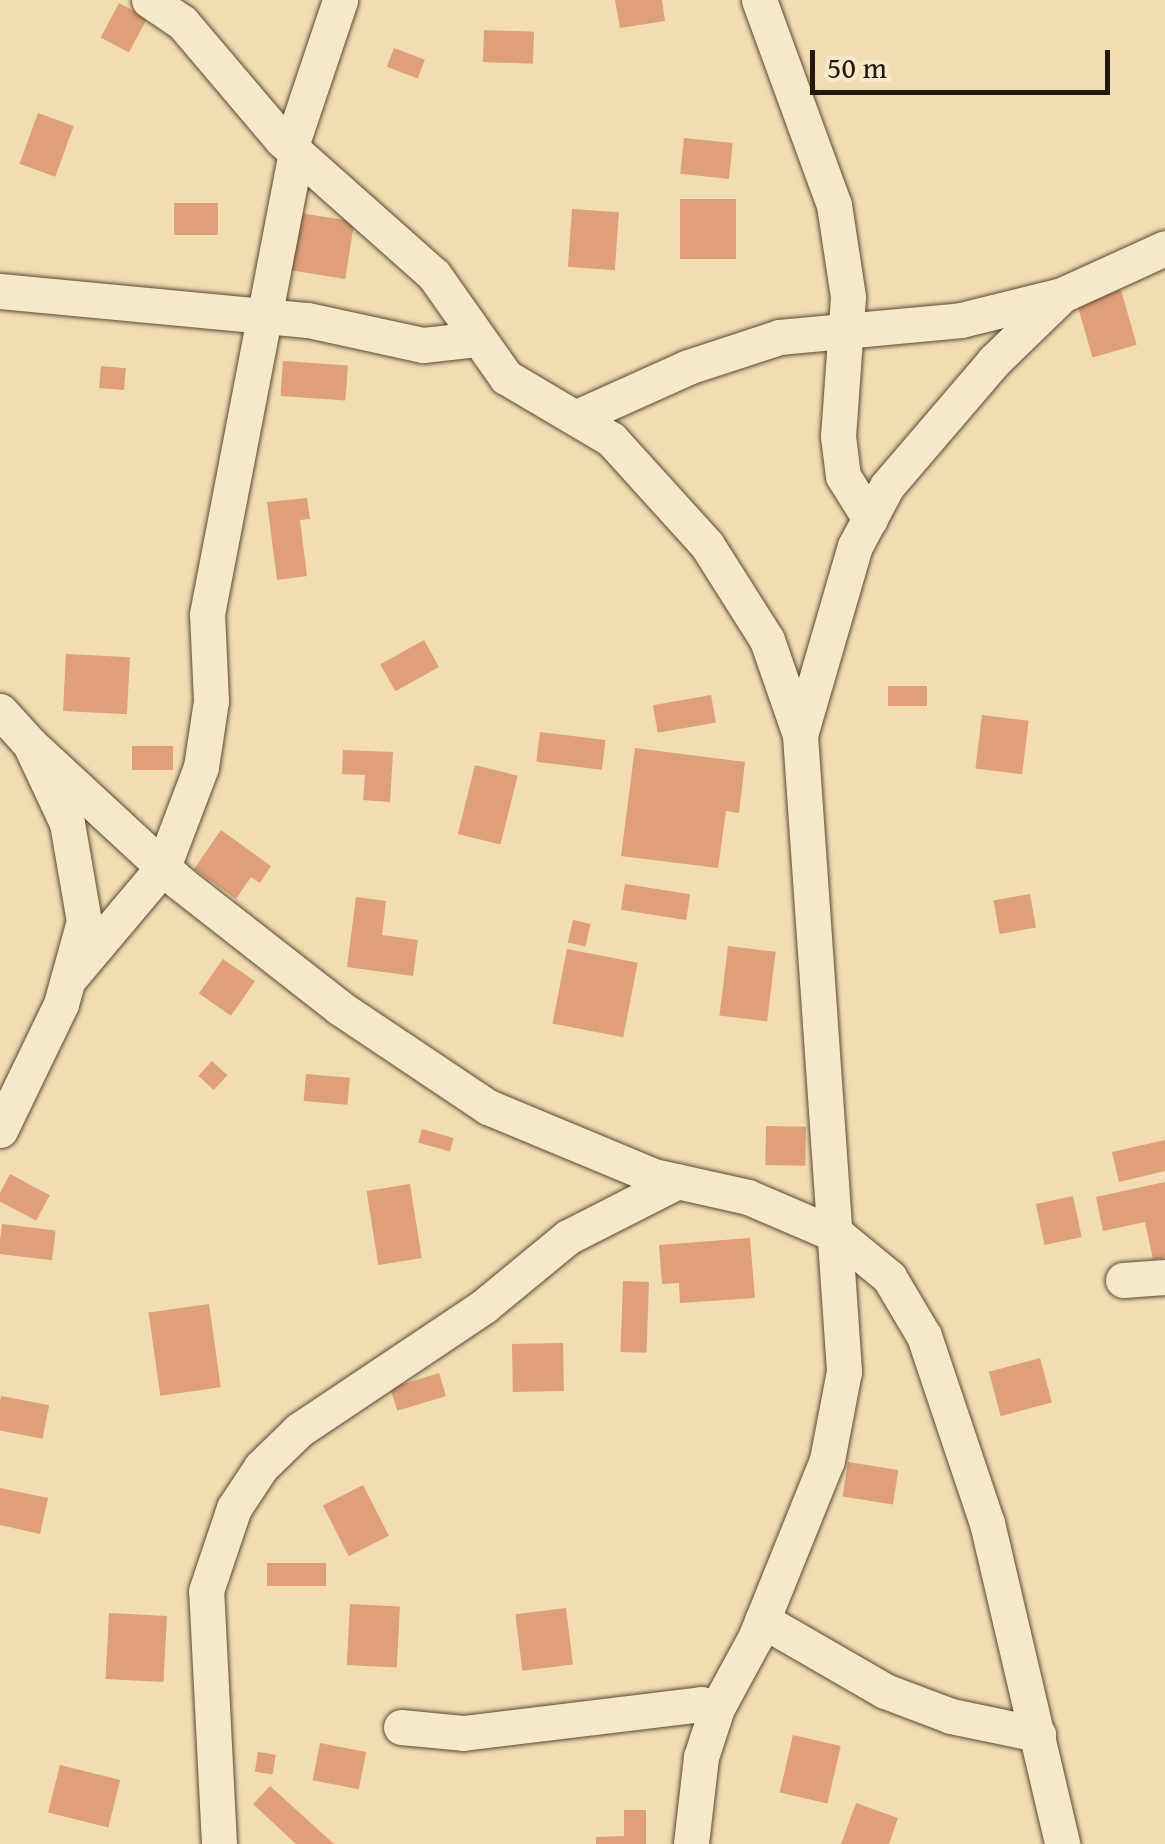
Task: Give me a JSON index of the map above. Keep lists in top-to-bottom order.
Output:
{
  "scale_bar": "50 m"
}
